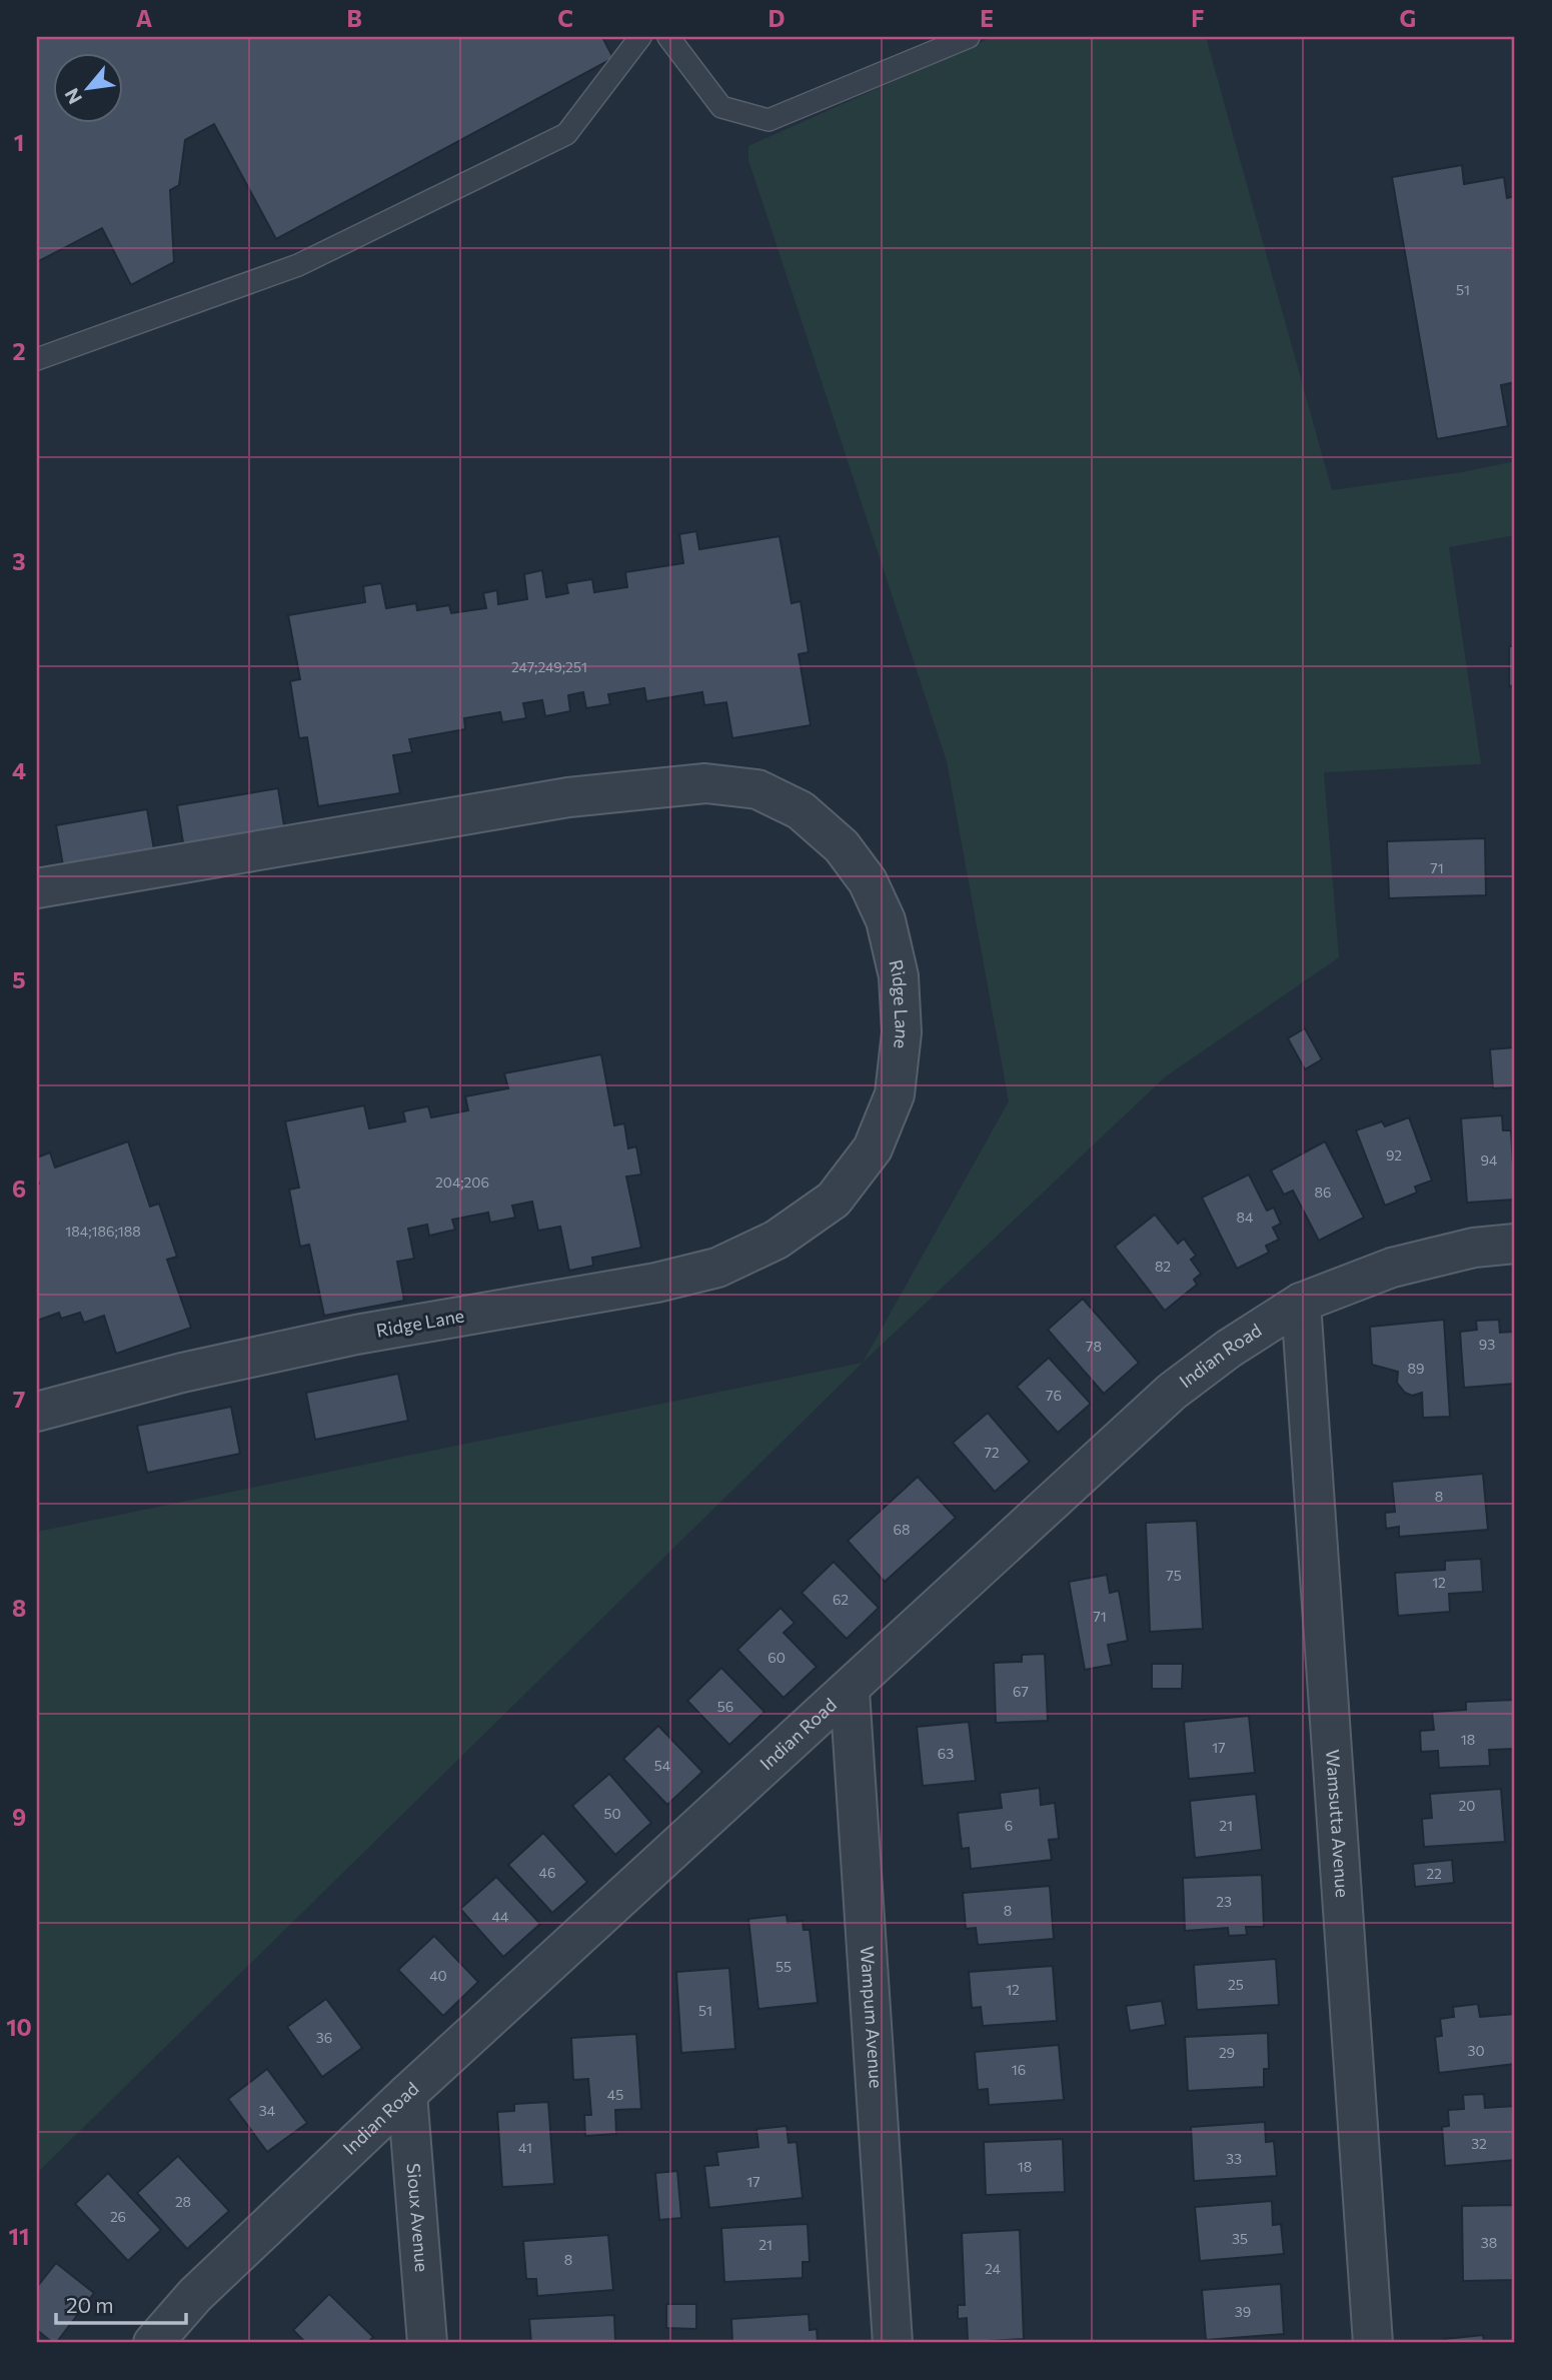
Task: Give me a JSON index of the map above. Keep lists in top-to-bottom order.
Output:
{
  "streets": {
    "street": [
      "Ridge Lane",
      "Indian Road",
      "Wamsutta Avenue",
      "Wampum Avenue",
      "Sioux Avenue"
    ]
  },
  "crossings": [
    ["Indian Road", "Wamsutta Avenue"],
    ["Indian Road", "Wampum Avenue"],
    ["Indian Road", "Sioux Avenue"]
  ],
  "house_numbers": [
    "51",
    "247;249;251",
    "71",
    "92",
    "94",
    "204;206",
    "86",
    "84",
    "184;186;188",
    "82",
    "93",
    "78",
    "89",
    "76",
    "72",
    "8",
    "68",
    "75",
    "12",
    "62",
    "71",
    "60",
    "67",
    "56",
    "18",
    "17",
    "63",
    "54",
    "20",
    "50",
    "6",
    "21",
    "46",
    "22",
    "23",
    "8",
    "44",
    "55",
    "40",
    "25",
    "12",
    "51",
    "36",
    "30",
    "29",
    "16",
    "45",
    "34",
    "32",
    "41",
    "33",
    "18",
    "17",
    "28",
    "26",
    "35",
    "38",
    "21",
    "8",
    "24",
    "39"
  ],
  "scale_bar": "20 m",
  "north": "bottom left",
  "grid": {
    "columns": [
      "A",
      "B",
      "C",
      "D",
      "E",
      "F",
      "G"
    ],
    "rows": [
      "1",
      "2",
      "3",
      "4",
      "5",
      "6",
      "7",
      "8",
      "9",
      "10",
      "11"
    ]
  }
}
